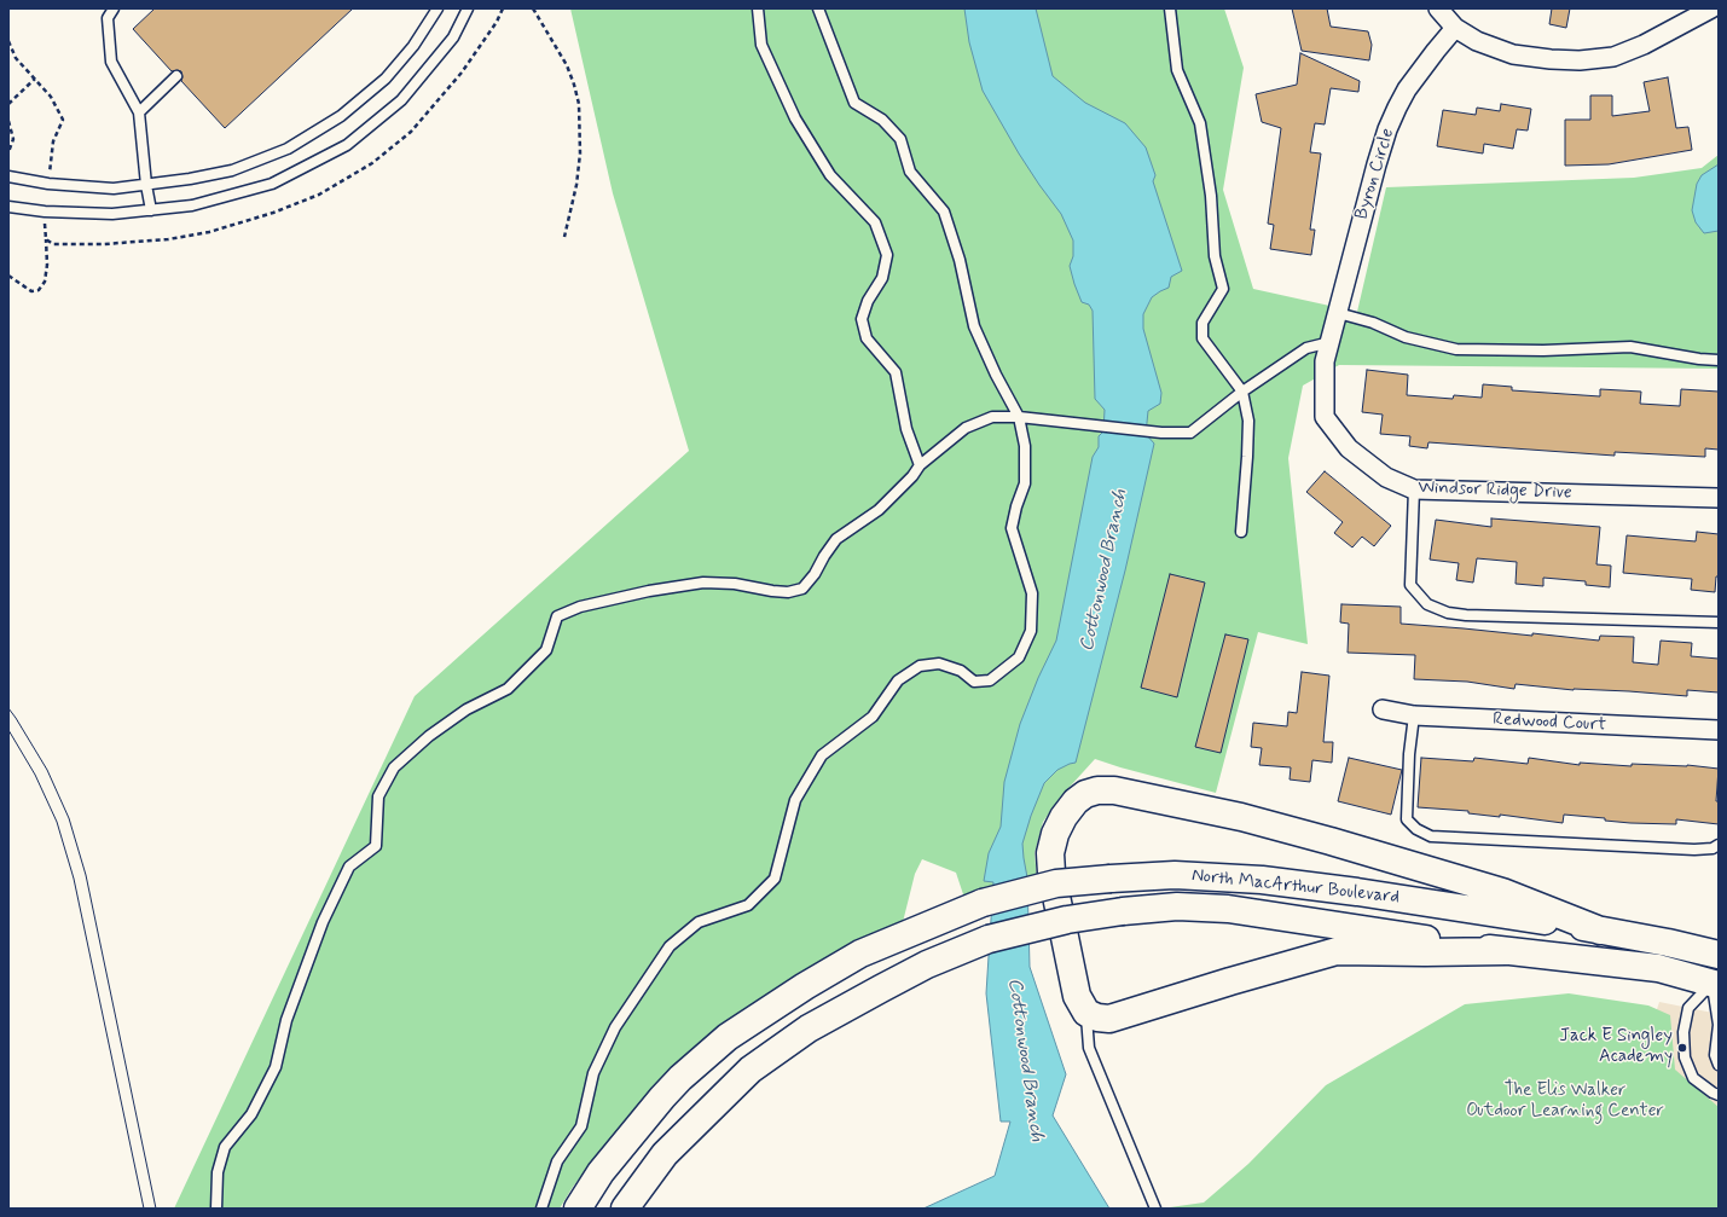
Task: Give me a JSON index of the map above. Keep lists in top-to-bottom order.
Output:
{
  "streets": {
    "main road": ["North MacArthur Boulevard"],
    "street": ["Byron Circle", "Windsor Ridge Drive", "Redwood Court"]
  },
  "crossings": [
    ["Byron Circle", "Windsor Ridge Drive"]
  ],
  "water": ["Cottonwood Branch"],
  "parks": ["The Elis Walker Outdoor Learning Center"],
  "places": ["Jack E Singley Academy"]
}
